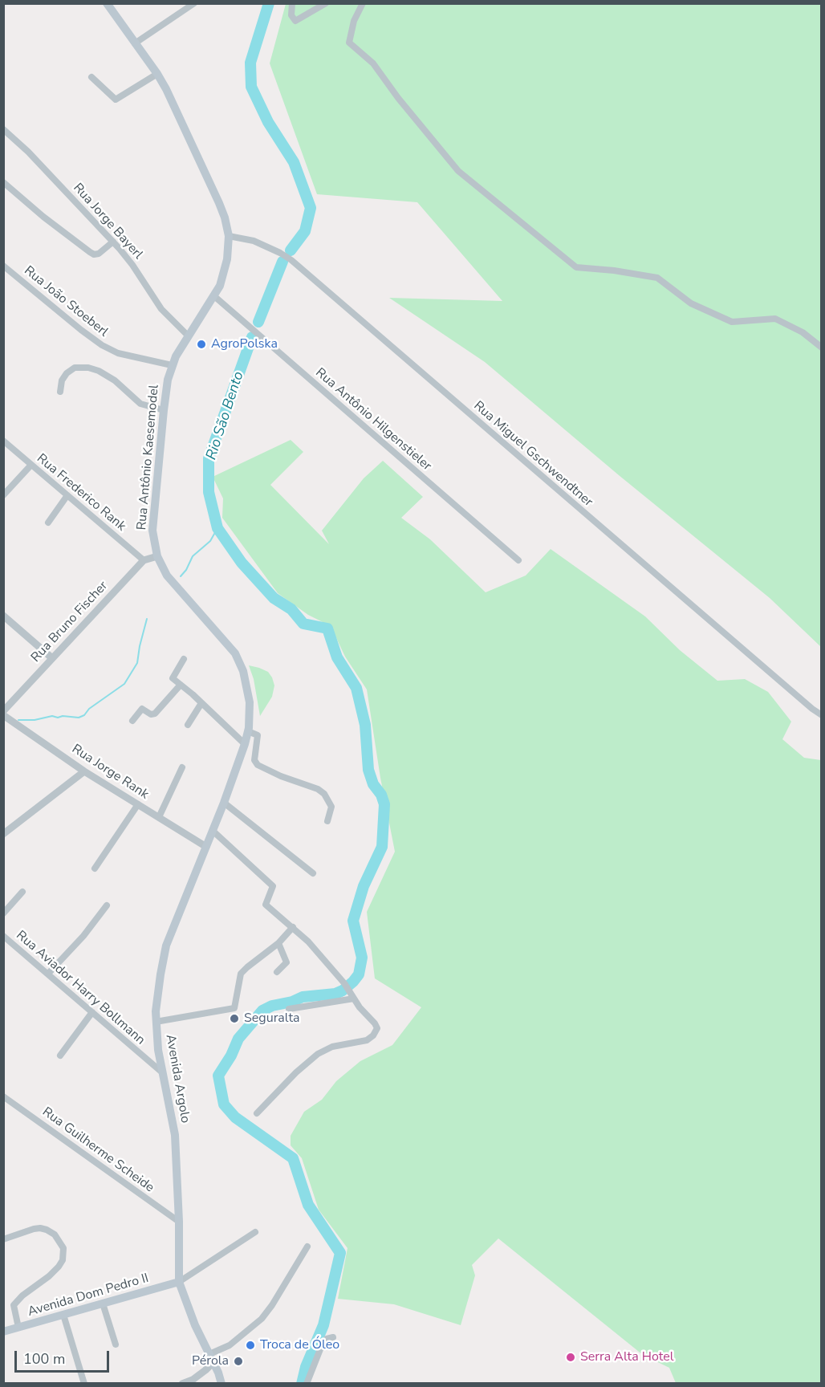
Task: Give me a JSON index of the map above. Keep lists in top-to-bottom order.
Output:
{
  "streets": {
    "main road": ["Rua Antônio Kaesemodel", "Avenida Argolo", "Avenida Dom Pedro II"],
    "street": [
      "Rua Jorge Bayerl",
      "Rua João Stoeberl",
      "Rua Antônio Hilgenstieler",
      "Rua Miguel Gschwendtner",
      "Rua Frederico Rank",
      "Rua Bruno Fischer",
      "Rua Jorge Rank",
      "Rua Aviador Harry Bollmann",
      "Rua Guilherme Scheide"
    ]
  },
  "crossings": [
    ["Rua Jorge Bayerl", "Rua Antônio Kaesemodel"],
    ["Rua João Stoeberl", "Rua Antônio Kaesemodel"],
    ["Rua Antônio Hilgenstieler", "Rua Antônio Kaesemodel"],
    ["Rua Miguel Gschwendtner", "Rua Antônio Kaesemodel"],
    ["Rua Antônio Kaesemodel", "Avenida Argolo"],
    ["Rua Frederico Rank", "Rua Bruno Fischer"],
    ["Rua Jorge Rank", "Avenida Argolo"],
    ["Rua Aviador Harry Bollmann", "Avenida Argolo"],
    ["Avenida Argolo", "Rua Guilherme Scheide"],
    ["Avenida Argolo", "Avenida Dom Pedro II"]
  ],
  "water": ["Rio São Bento"],
  "places": [
    "AgroPolska",
    "Seguralta",
    "Troca de Óleo",
    "Serra Alta Hotel",
    "Pérola"
  ],
  "scale_bar": "100 m"
}
